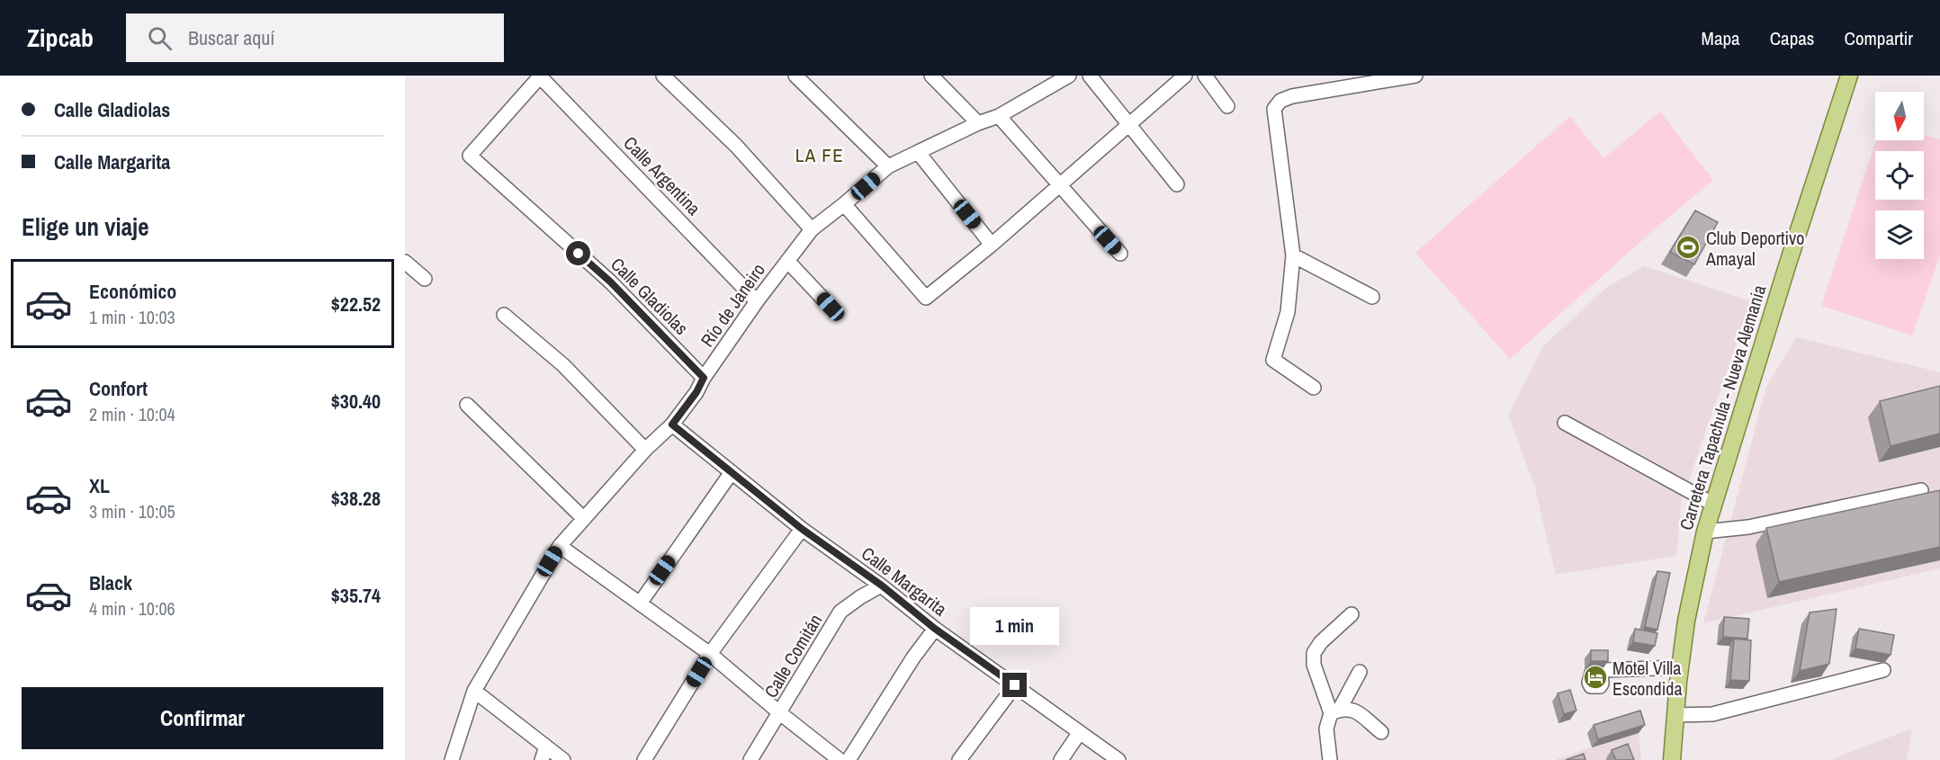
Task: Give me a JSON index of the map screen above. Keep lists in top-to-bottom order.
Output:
{
  "streets": {
    "main road": ["Carretera Tapachula - Nueva Alemania"],
    "street": [
      "Calle Argentina",
      "Calle Gladiolas",
      "Río de Janeiro",
      "Calle Margarita",
      "Calle Comitán"
    ]
  },
  "crossings": [
    ["Calle Argentina", "Calle Gladiolas"],
    ["Calle Argentina", "Río de Janeiro"],
    ["Calle Gladiolas", "Río de Janeiro"],
    ["Río de Janeiro", "Calle Margarita"],
    ["Calle Margarita", "Calle Comitán"]
  ],
  "districts": ["LA FE"],
  "places": {
    "sports": ["Club Deportivo Amayal"],
    "hotel": ["Motel Villa Escondida"]
  },
  "north": "bottom",
  "page": {
    "header": "Zipcab",
    "search": "Buscar aquí",
    "nav": ["Mapa", "Capas", "Compartir"],
    "banner": ["Calle Gladiolas", "Calle Margarita"],
    "heading": "Elige un viaje",
    "list": [
      {
        "name": "Económico",
        "note": "1 min · 10:03",
        "value": "$22.52"
      },
      {
        "name": "Confort",
        "note": "2 min · 10:04",
        "value": "$30.40"
      },
      {
        "name": "XL",
        "note": "3 min · 10:05",
        "value": "$38.28"
      },
      {
        "name": "Black",
        "note": "4 min · 10:06",
        "value": "$35.74"
      }
    ],
    "bubble": "1 min",
    "buttons": "Confirmar"
  }
}
